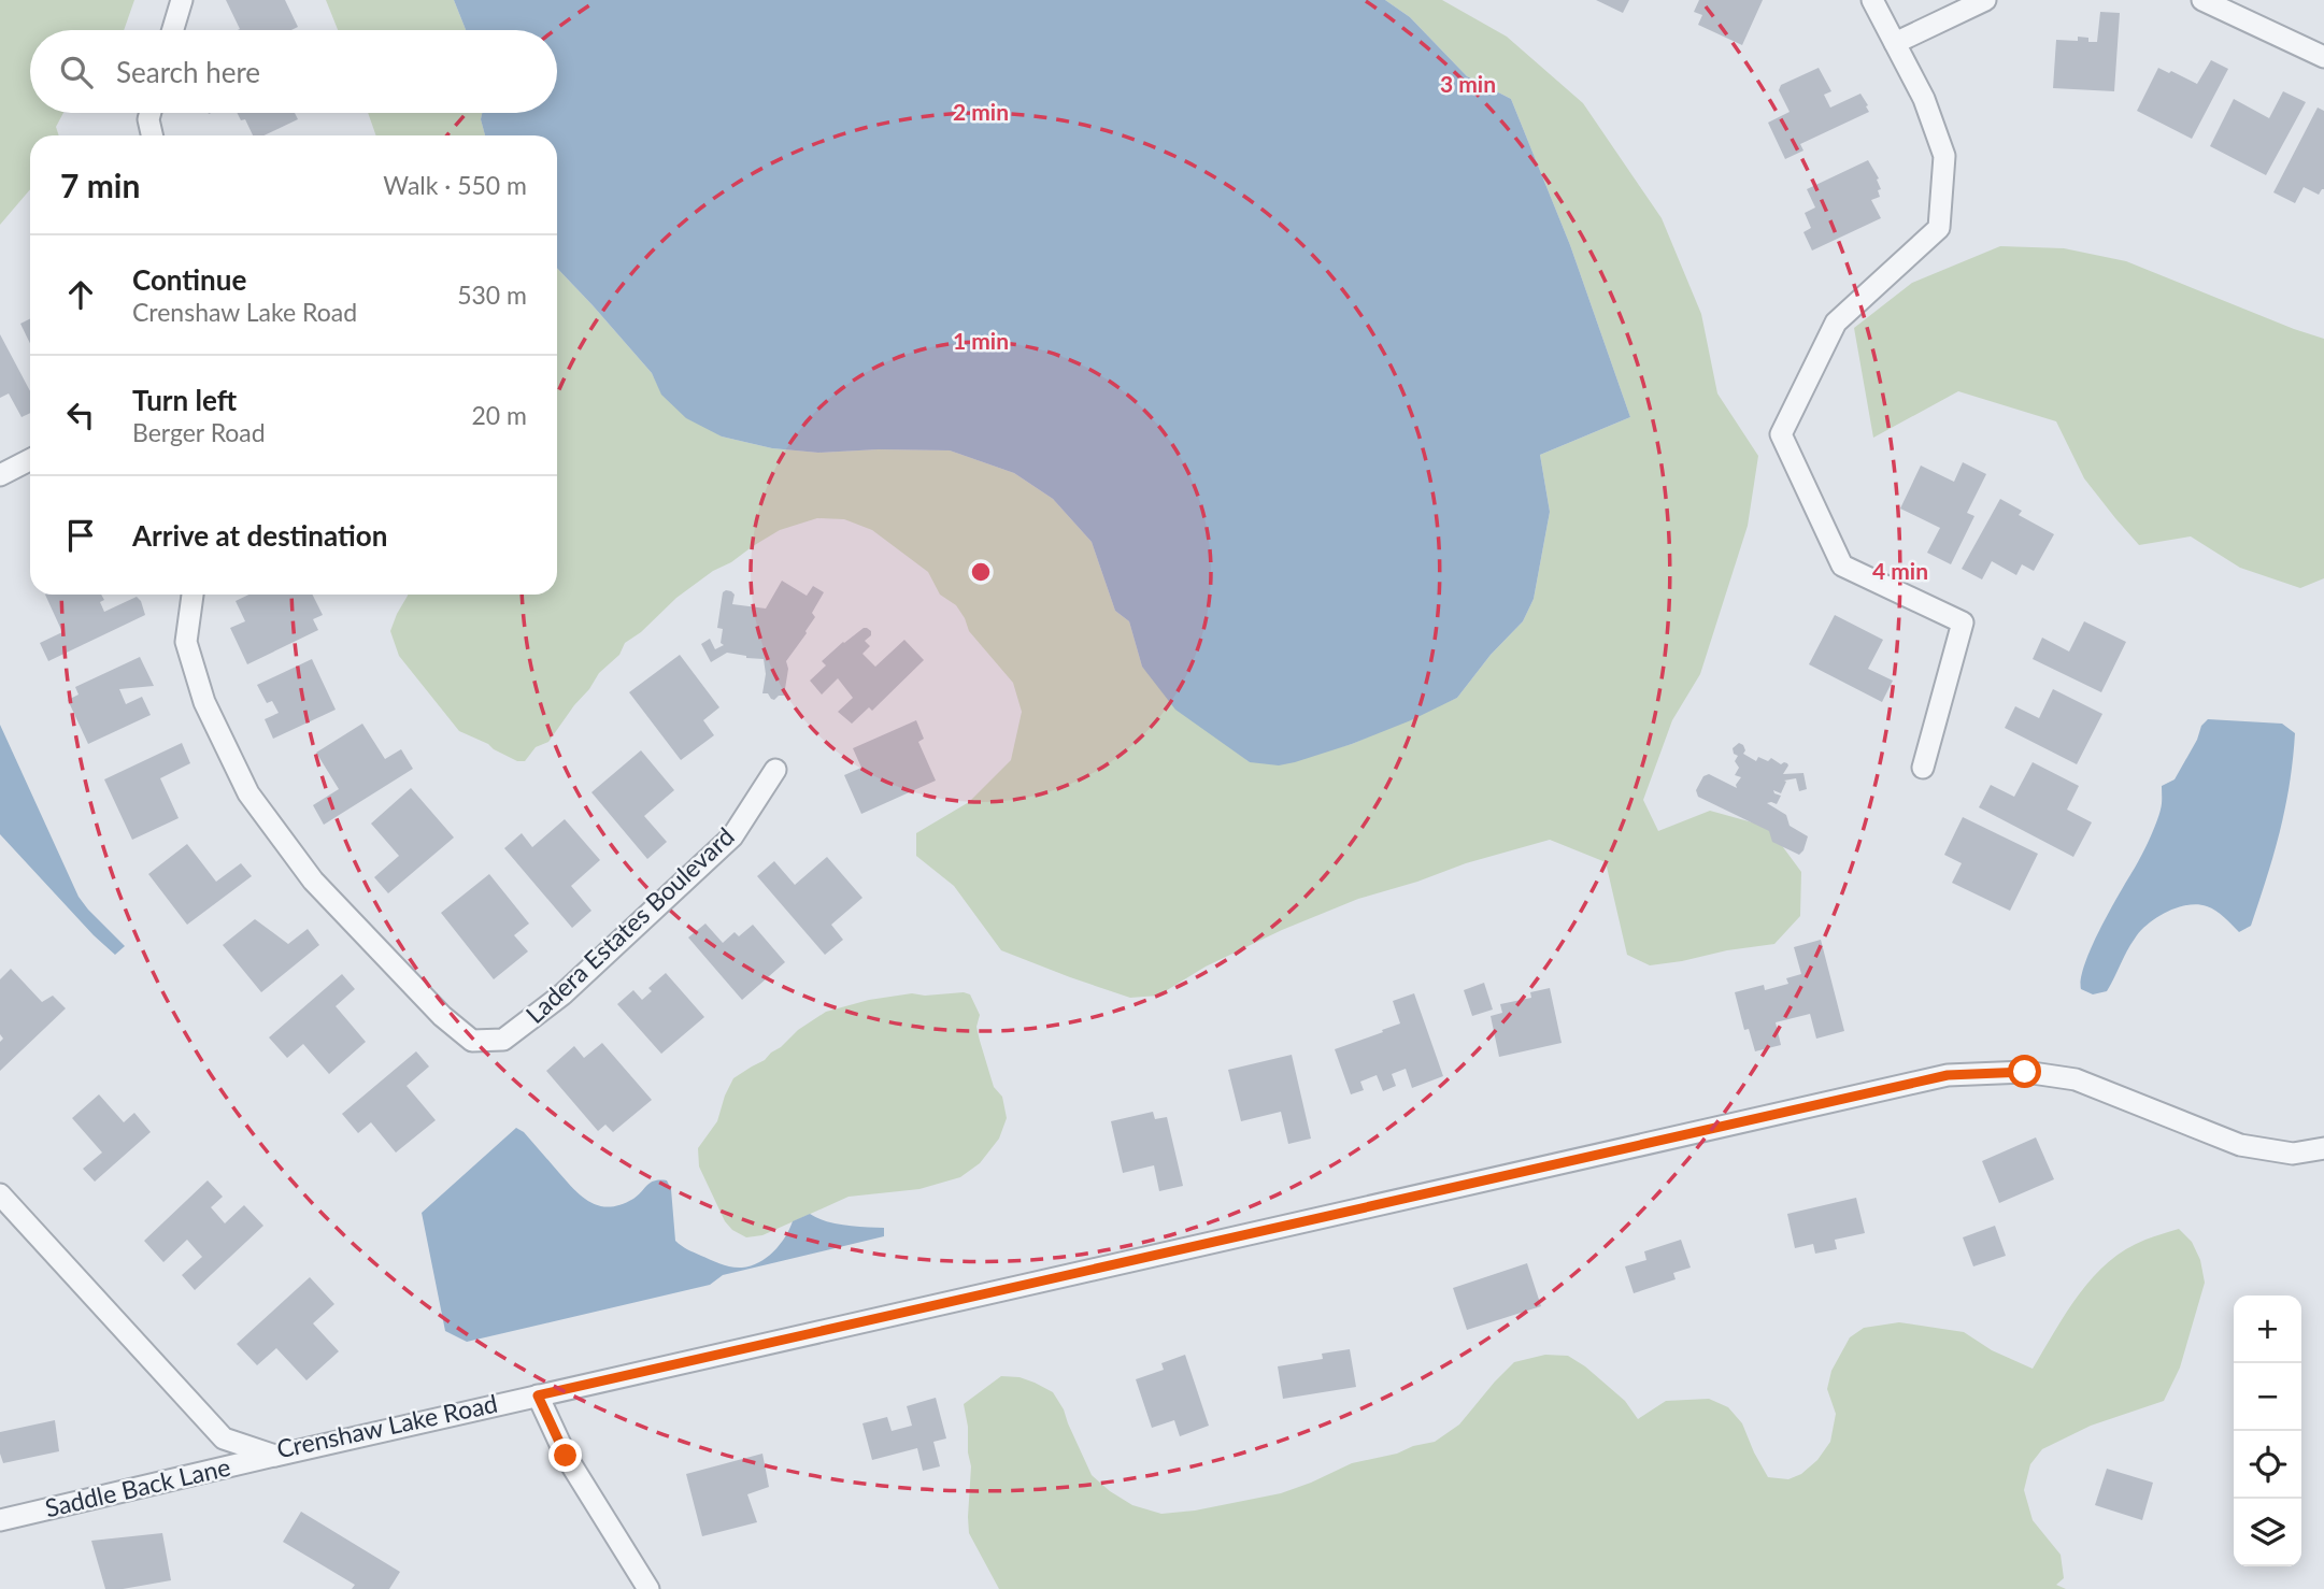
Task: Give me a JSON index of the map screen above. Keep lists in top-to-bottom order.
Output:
{
  "streets": {
    "street": ["Ladera Estates Boulevard", "Crenshaw Lake Road", "Saddle Back Lane"]
  },
  "crossings": [
    ["Crenshaw Lake Road", "Saddle Back Lane"]
  ],
  "page": {
    "search": "Search here",
    "heading": ["7 min", "Walk · 550 m"],
    "list": [
      ["Continue", "Crenshaw Lake Road", "530 m"],
      ["Turn left", "Berger Road", "20 m"],
      "Arrive at destination"
    ],
    "map_buttons": ["+", "−"]
  },
  "rings": [
    "3 min",
    "2 min",
    "1 min",
    "4 min"
  ]
}
